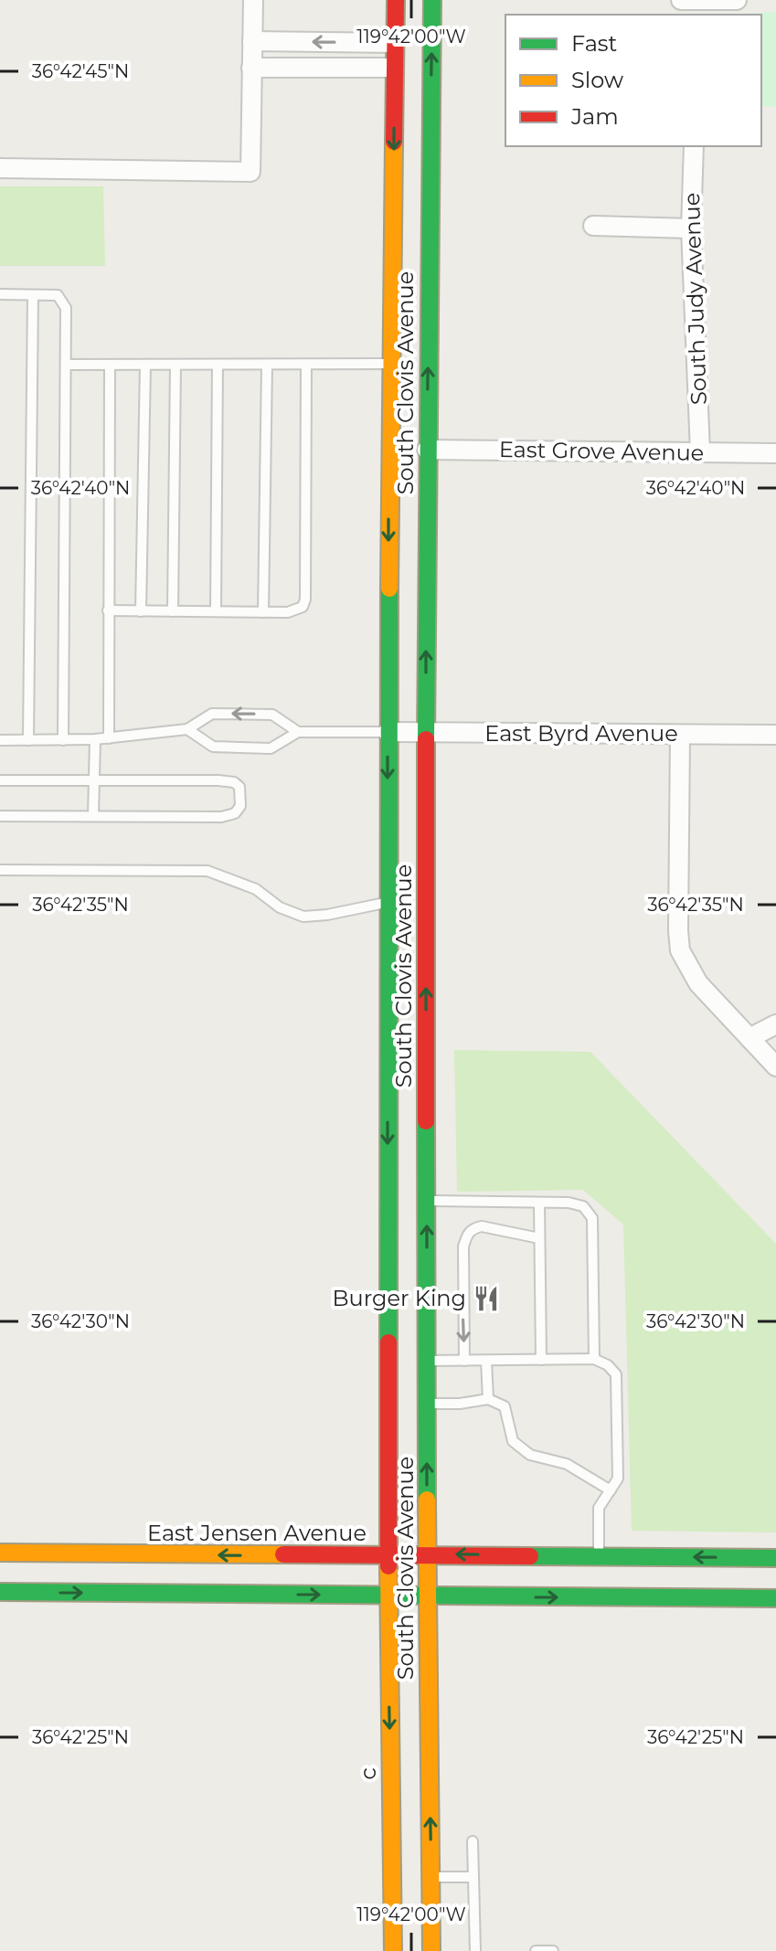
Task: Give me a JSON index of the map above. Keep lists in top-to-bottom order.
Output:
{
  "streets": {
    "main road": ["South Clovis Avenue", "East Jensen Avenue", "c"],
    "street": ["South Judy Avenue", "East Grove Avenue", "East Byrd Avenue"]
  },
  "crossings": [
    ["South Judy Avenue", "East Grove Avenue"],
    ["South Clovis Avenue", "East Grove Avenue"],
    ["South Clovis Avenue", "East Byrd Avenue"],
    ["South Clovis Avenue", "East Jensen Avenue"],
    ["South Clovis Avenue", "c"]
  ],
  "one_way": ["c"],
  "places": {
    "restaurant": ["Burger King"]
  },
  "legend": ["Fast", "Slow", "Jam"],
  "coordinates": [
    "119°42'00\"W",
    "36°42'45\"N",
    "36°42'40\"N",
    "36°42'35\"N",
    "36°42'30\"N",
    "36°42'25\"N"
  ]
}
